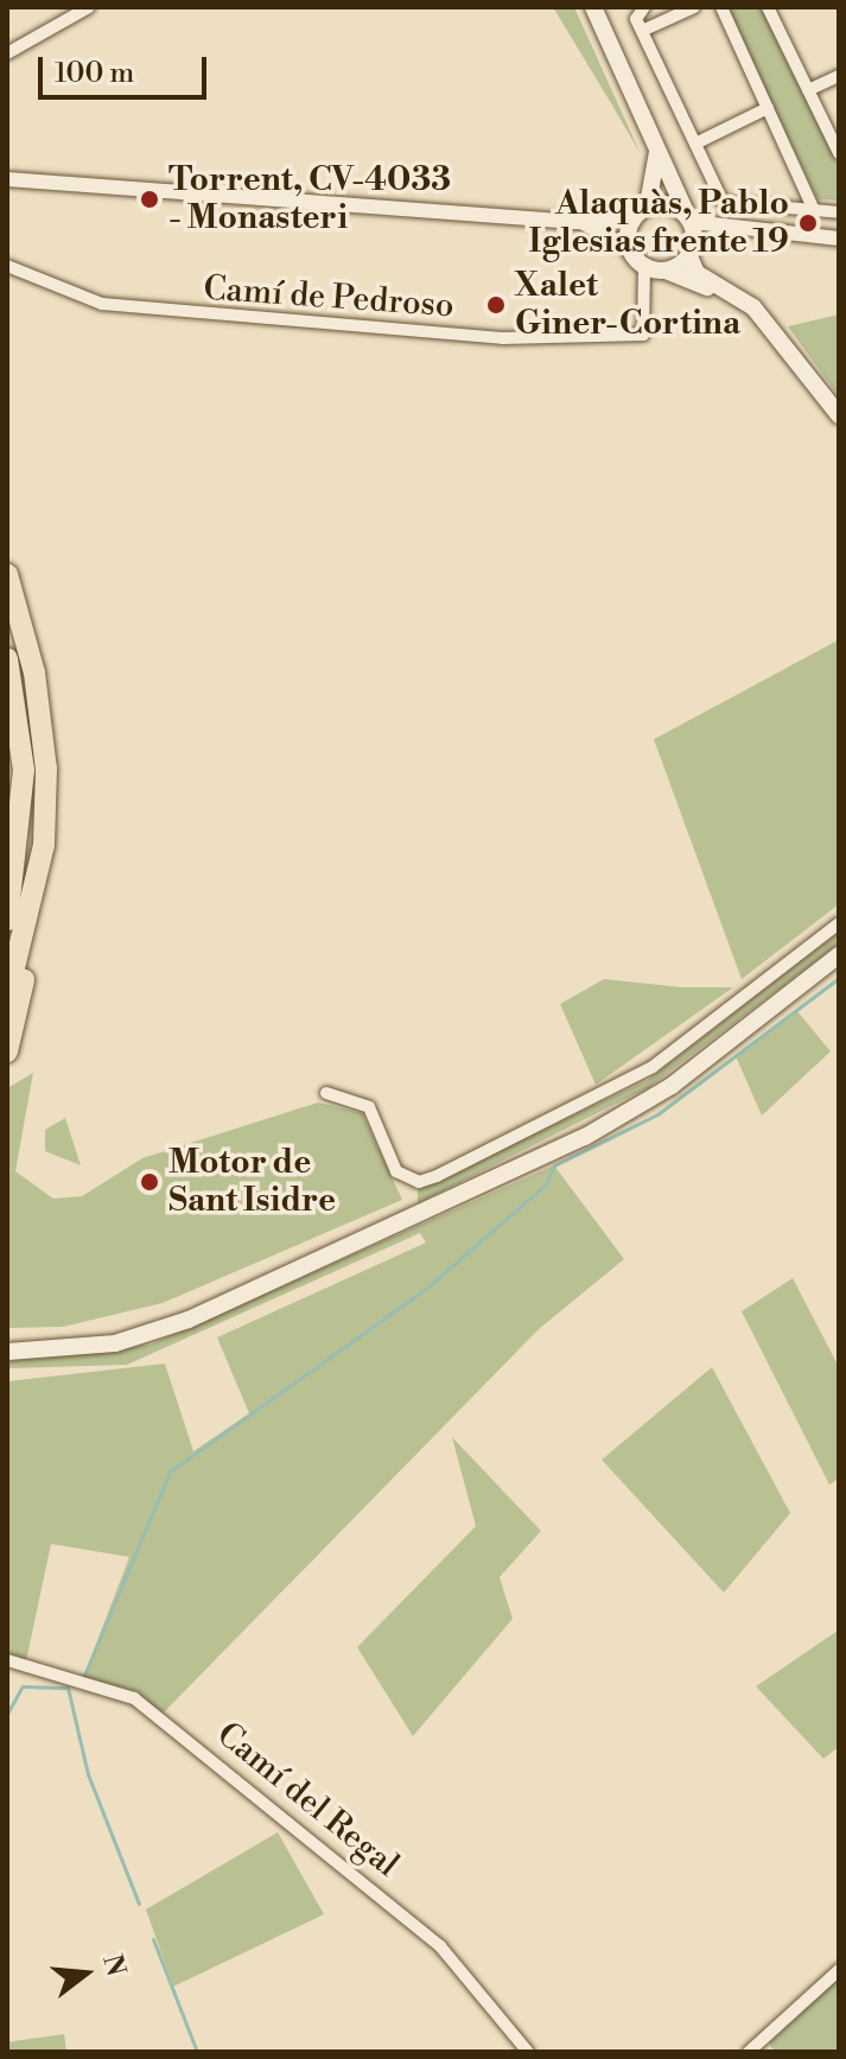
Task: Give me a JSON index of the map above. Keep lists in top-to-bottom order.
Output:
{
  "streets": {
    "street": ["Camí de Pedroso", "Camí del Regal"]
  },
  "places": [
    "Torrent, CV-4033 - Monasteri",
    "Alaquàs, Pablo Iglesias frente 19",
    "Xalet Giner-Cortina",
    "Motor de Sant Isidre"
  ],
  "scale_bar": "100 m",
  "north": "right"
}
